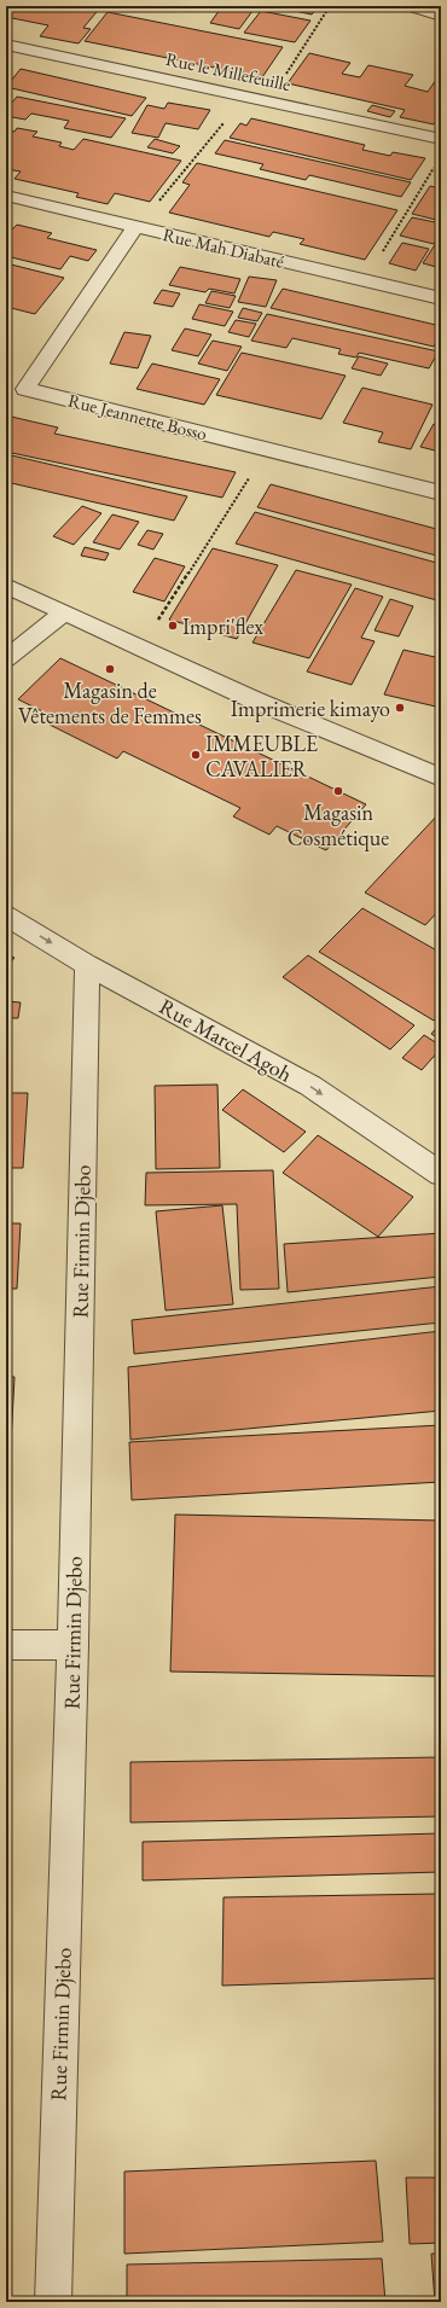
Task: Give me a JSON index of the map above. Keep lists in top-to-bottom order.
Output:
{
  "streets": {
    "street": [
      "Rue le Millefeuille",
      "Rue Mah Diabaté",
      "Rue Jeannette Bosso",
      "Rue Marcel Agoh",
      "Rue Firmin Djebo"
    ]
  },
  "crossings": [
    ["Rue Mah Diabaté", "Rue Jeannette Bosso"],
    ["Rue Marcel Agoh", "Rue Firmin Djebo"]
  ],
  "one_way": ["Rue Marcel Agoh"],
  "places": [
    "Impri'flex",
    "Magasin de Vêtements de Femmes",
    "Imprimerie kimayo",
    "IMMEUBLE CAVALIER",
    "Magasin Cosmétique"
  ]
}
